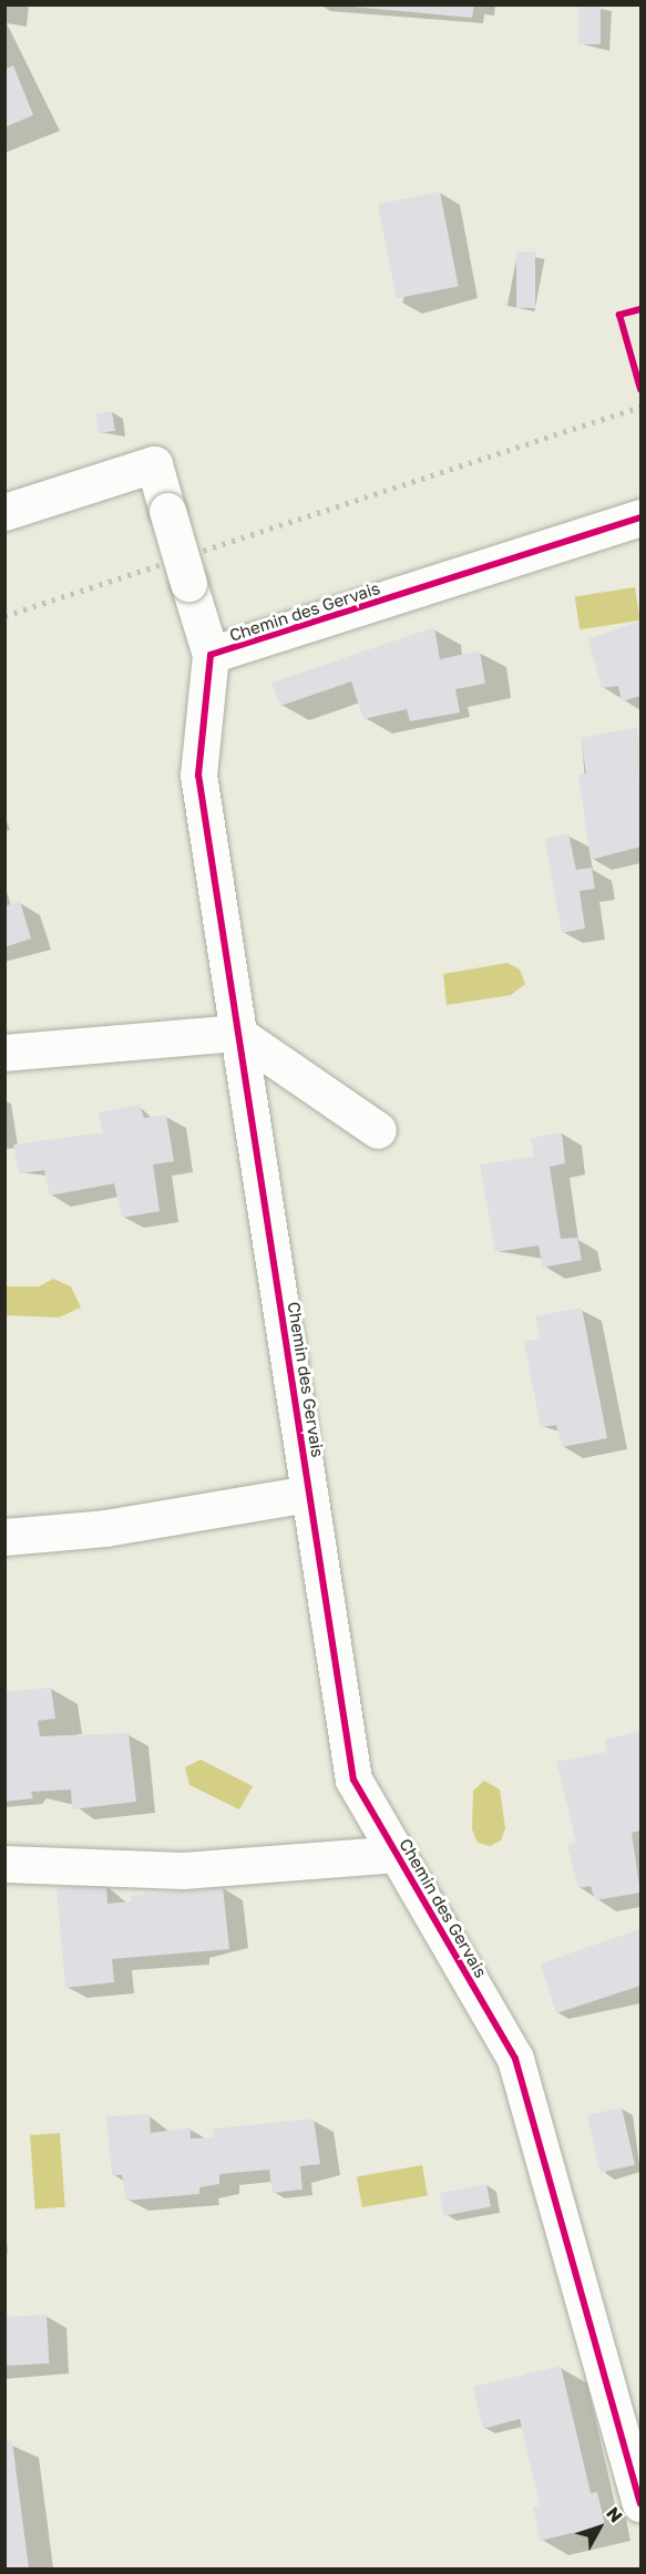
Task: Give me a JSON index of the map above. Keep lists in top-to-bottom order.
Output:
{
  "streets": {
    "street": ["Chemin des Gervais"]
  },
  "north": "top right"
}
